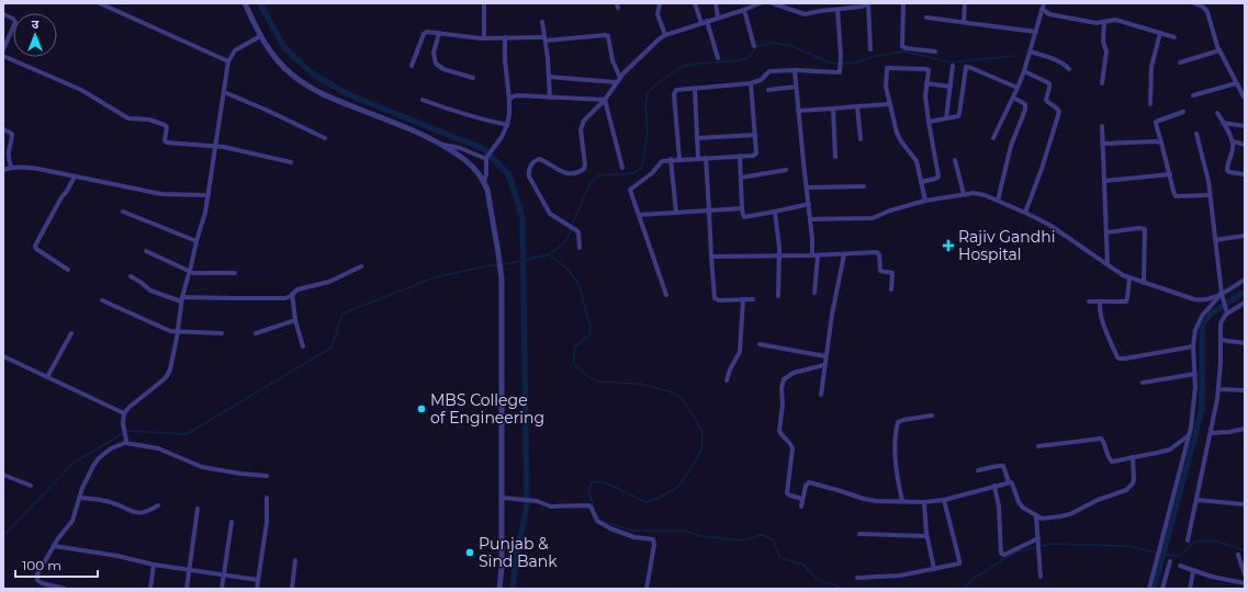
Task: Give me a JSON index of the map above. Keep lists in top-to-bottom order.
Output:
{
  "places": {
    "health": ["Rajiv Gandhi Hospital"],
    "other": ["MBS College of Engineering", "Punjab & Sind Bank"]
  },
  "scale_bar": "100 m",
  "north": "top"
}
